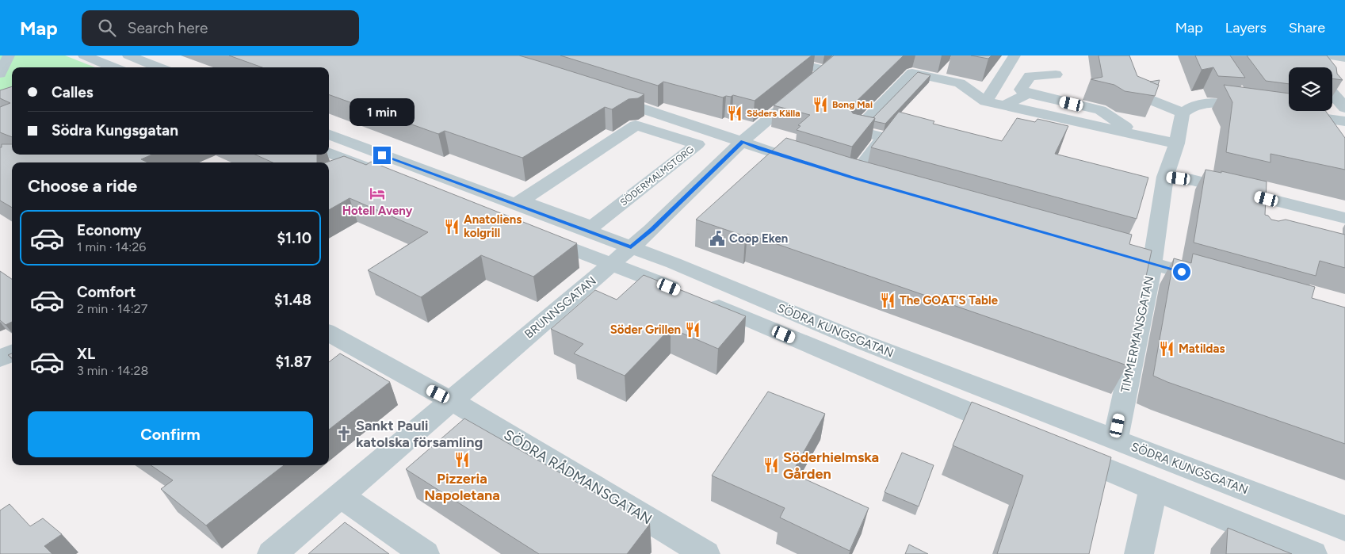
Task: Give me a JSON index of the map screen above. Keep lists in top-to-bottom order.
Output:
{
  "streets": {
    "street": [
      "SÖDERMALMSTORG",
      "BRUNNSGATAN",
      "SÖDRA KUNGSGATAN",
      "TIMMERMANSGATAN",
      "SÖDRA RÅDMANSGATAN"
    ]
  },
  "crossings": [
    ["BRUNNSGATAN", "SÖDRA KUNGSGATAN"],
    ["BRUNNSGATAN", "SÖDRA RÅDMANSGATAN"],
    ["SÖDRA KUNGSGATAN", "TIMMERMANSGATAN"]
  ],
  "places": {
    "restaurant": [
      "Bong Mai",
      "Söders Källa",
      "Anatoliens kolgrill",
      "The GOAT'S Table",
      "Söder Grillen",
      "Matildas",
      "Pizzeria Napoletana",
      "Söderhielmska Gården"
    ],
    "hotel": ["Hotell Aveny"],
    "public building": ["Coop Eken"],
    "church": ["Sankt Pauli katolska församling"]
  },
  "page": {
    "header": "Map",
    "search": "Search here",
    "nav": ["Map", "Layers", "Share"],
    "banner": ["Calles", "Södra Kungsgatan"],
    "bubble": "1 min",
    "heading": "Choose a ride",
    "list": [
      {
        "name": "Economy",
        "note": "1 min · 14:26",
        "value": "$1.10"
      },
      {
        "name": "Comfort",
        "note": "2 min · 14:27",
        "value": "$1.48"
      },
      {
        "name": "XL",
        "note": "3 min · 14:28",
        "value": "$1.87"
      }
    ],
    "buttons": "Confirm"
  }
}
